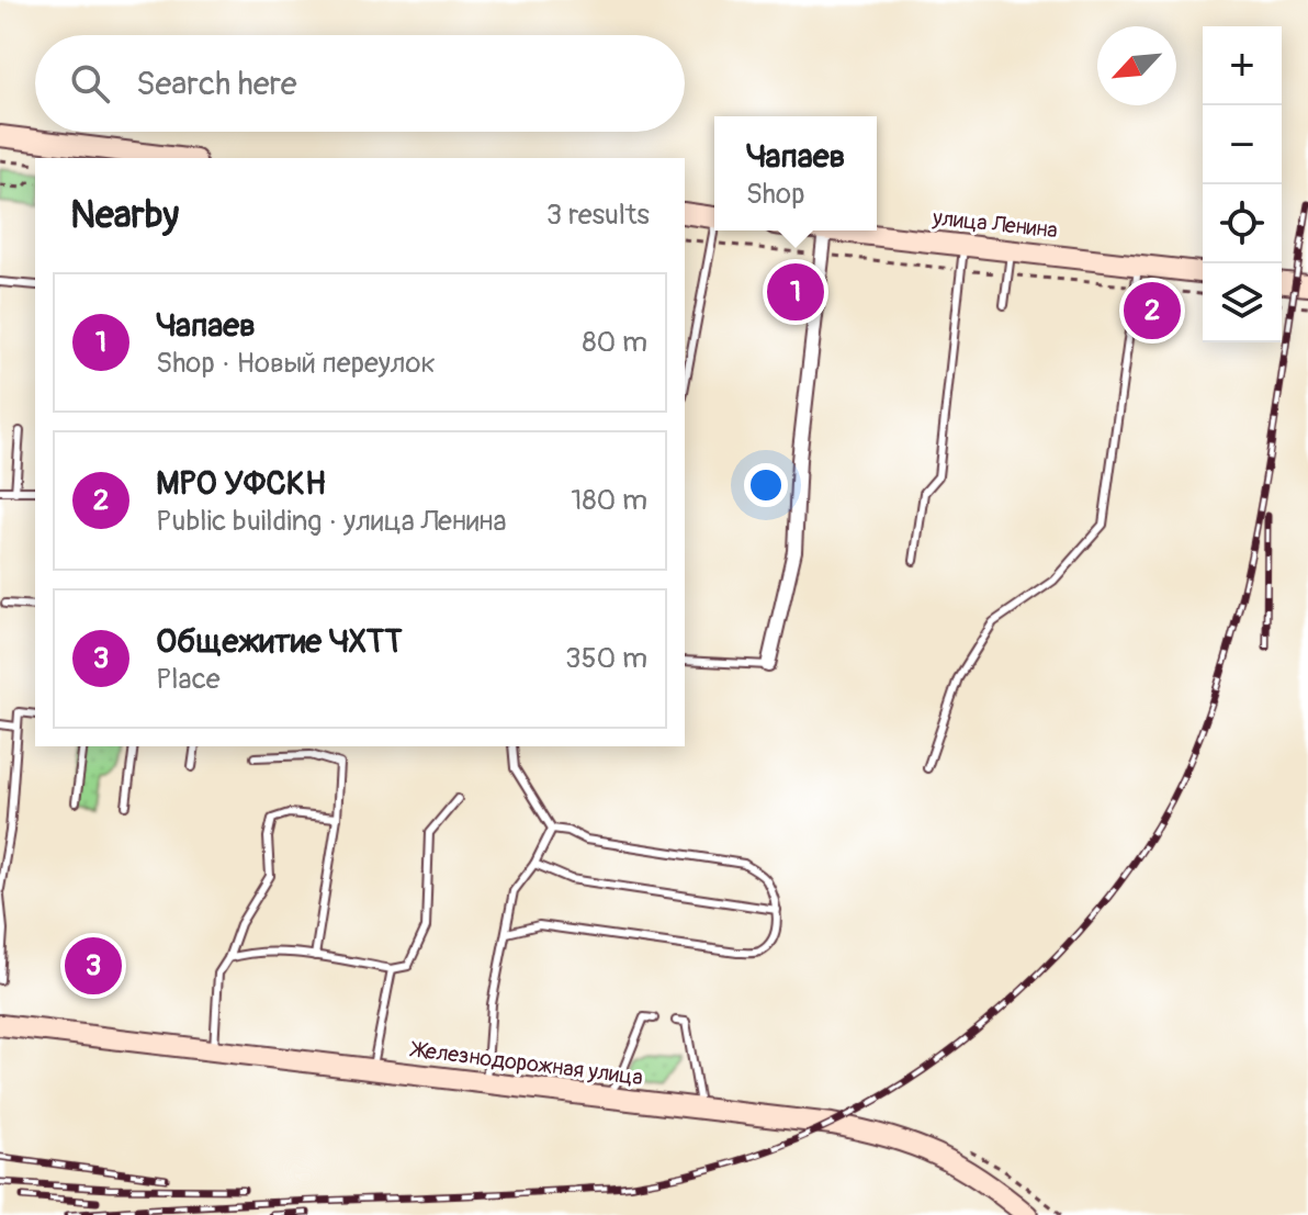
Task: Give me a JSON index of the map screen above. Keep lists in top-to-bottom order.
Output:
{
  "streets": {
    "main road": ["улица Ленина", "Железнодорожная улица"]
  },
  "north": "bottom left",
  "page": {
    "map_buttons": ["+", "−"],
    "search": "Search here",
    "popup": ["Чапаев", "Shop"],
    "heading": ["Nearby", "3 results"],
    "pins": ["1", "2", "3"],
    "list": [
      {
        "mark": "1",
        "name": "Чапаев",
        "note": "Shop · Новый переулок",
        "value": "80 m"
      },
      {
        "mark": "2",
        "name": "МРО УФСКН",
        "note": "Public building · улица Ленина",
        "value": "180 m"
      },
      {
        "mark": "3",
        "name": "Общежитие ЧХТТ",
        "note": "Place",
        "value": "350 m"
      }
    ]
  }
}
